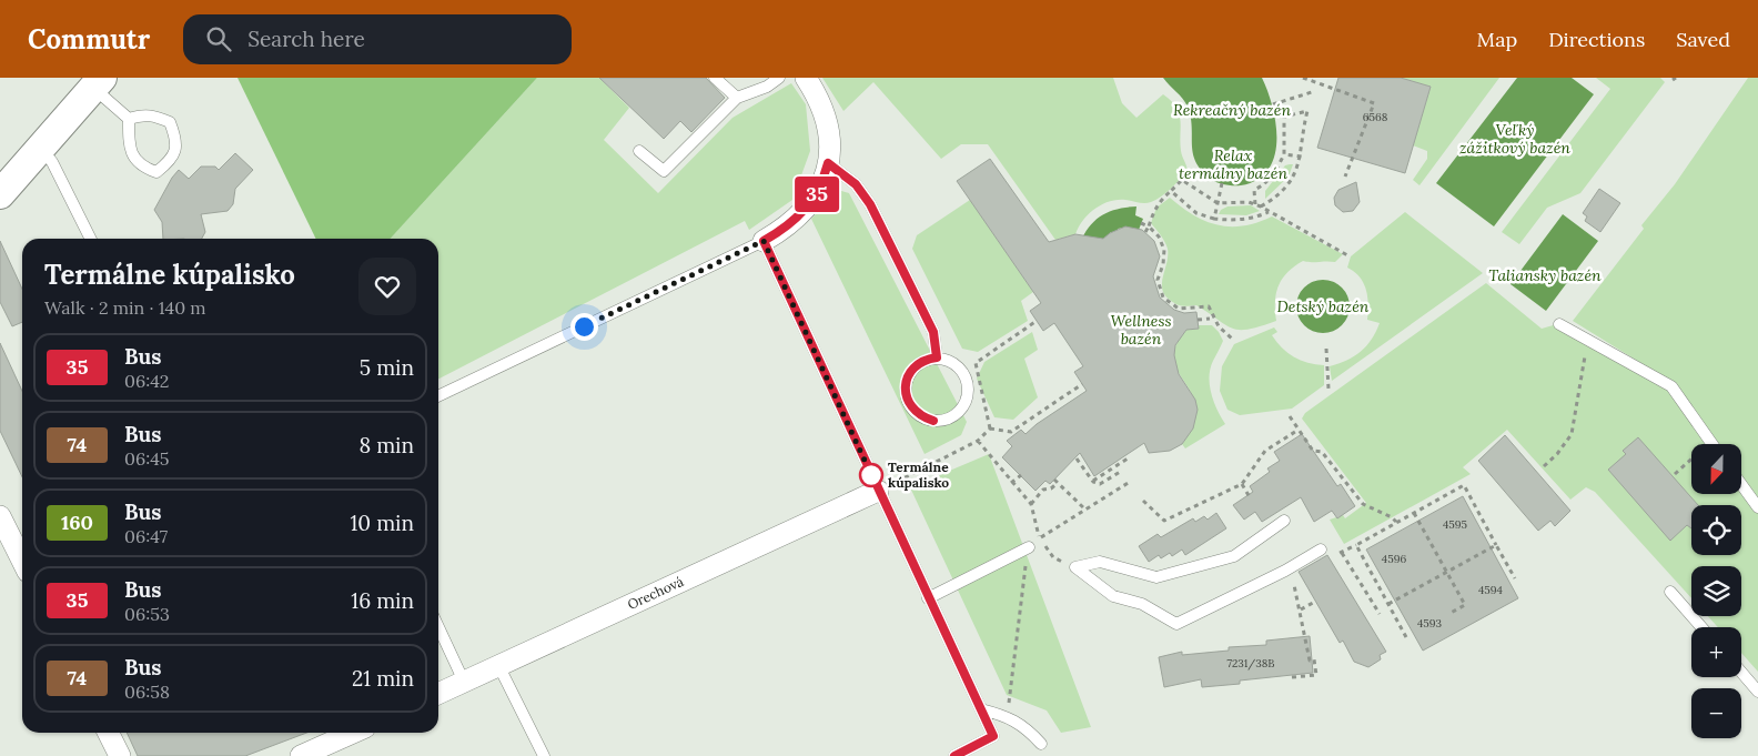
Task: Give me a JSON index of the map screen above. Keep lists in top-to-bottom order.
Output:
{
  "streets": {
    "street": ["Orechová"]
  },
  "water": [
    "Rekreačný bazén",
    "Veľký zážitkový bazén",
    "Relax termálny bazén",
    "Taliansky bazén",
    "Detský bazén",
    "Wellness bazén"
  ],
  "places": ["Termálne kúpalisko"],
  "lines": ["bus line 35"],
  "house_numbers": [
    "6568",
    "4595",
    "4596",
    "4594",
    "4593",
    "7231/38B"
  ],
  "north": "bottom",
  "page": {
    "header": "Commutr",
    "search": "Search here",
    "nav": ["Map", "Directions", "Saved"],
    "on_map": "35",
    "heading": ["Termálne kúpalisko", "Walk · 2 min · 140 m"],
    "list": [
      {
        "mark": "35",
        "name": "Bus",
        "note": "06:42",
        "value": "5 min"
      },
      {
        "mark": "74",
        "name": "Bus",
        "note": "06:45",
        "value": "8 min"
      },
      {
        "mark": "160",
        "name": "Bus",
        "note": "06:47",
        "value": "10 min"
      },
      {
        "mark": "35",
        "name": "Bus",
        "note": "06:53",
        "value": "16 min"
      },
      {
        "mark": "74",
        "name": "Bus",
        "note": "06:58",
        "value": "21 min"
      }
    ],
    "map_buttons": ["+", "−"]
  }
}
